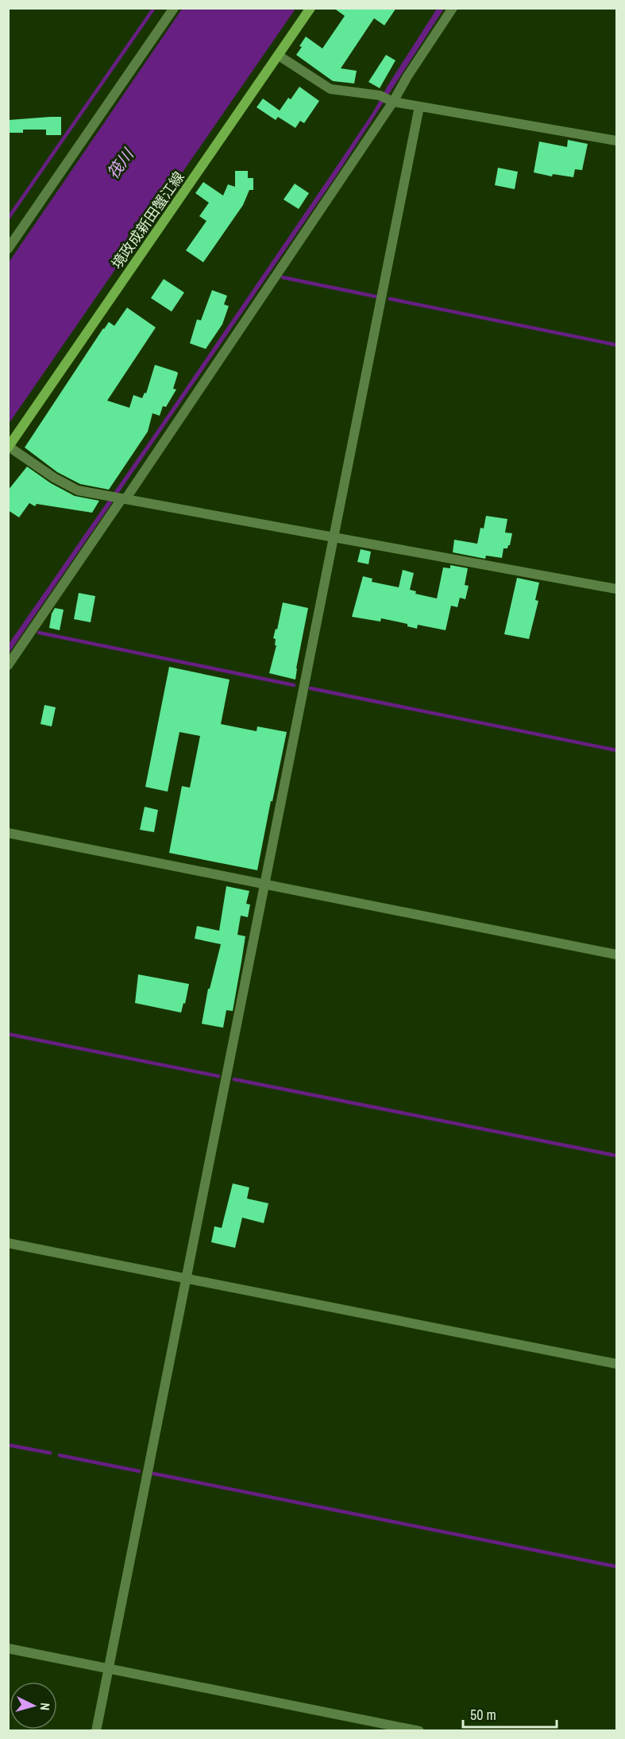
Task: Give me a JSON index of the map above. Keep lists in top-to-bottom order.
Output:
{
  "streets": {
    "main road": ["境政成新田蟹江線"]
  },
  "water": ["筏川"],
  "scale_bar": "50 m",
  "north": "right"
}
